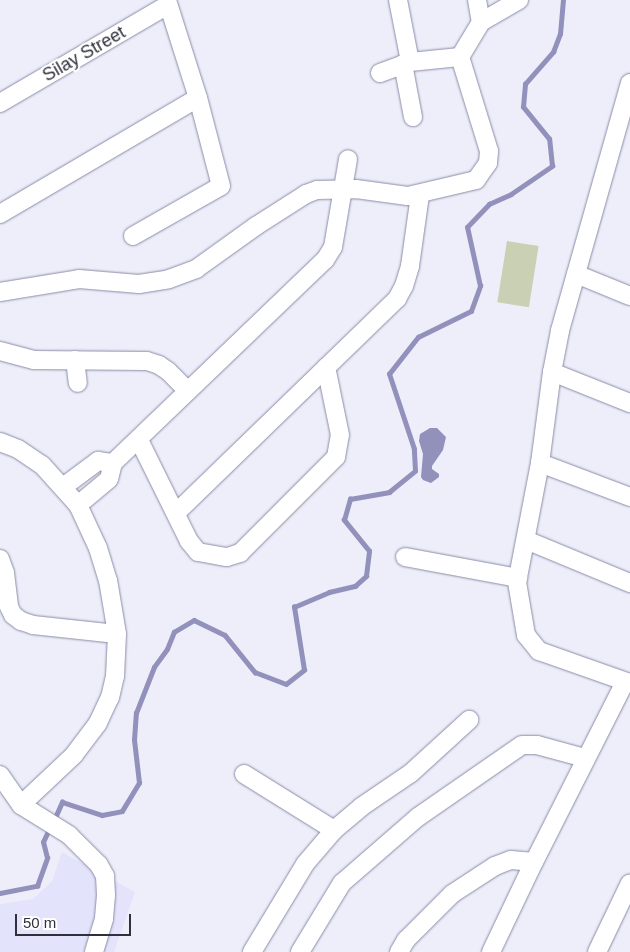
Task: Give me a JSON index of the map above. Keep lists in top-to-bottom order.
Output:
{
  "streets": {
    "street": ["Silay Street"]
  },
  "scale_bar": "50 m"
}
